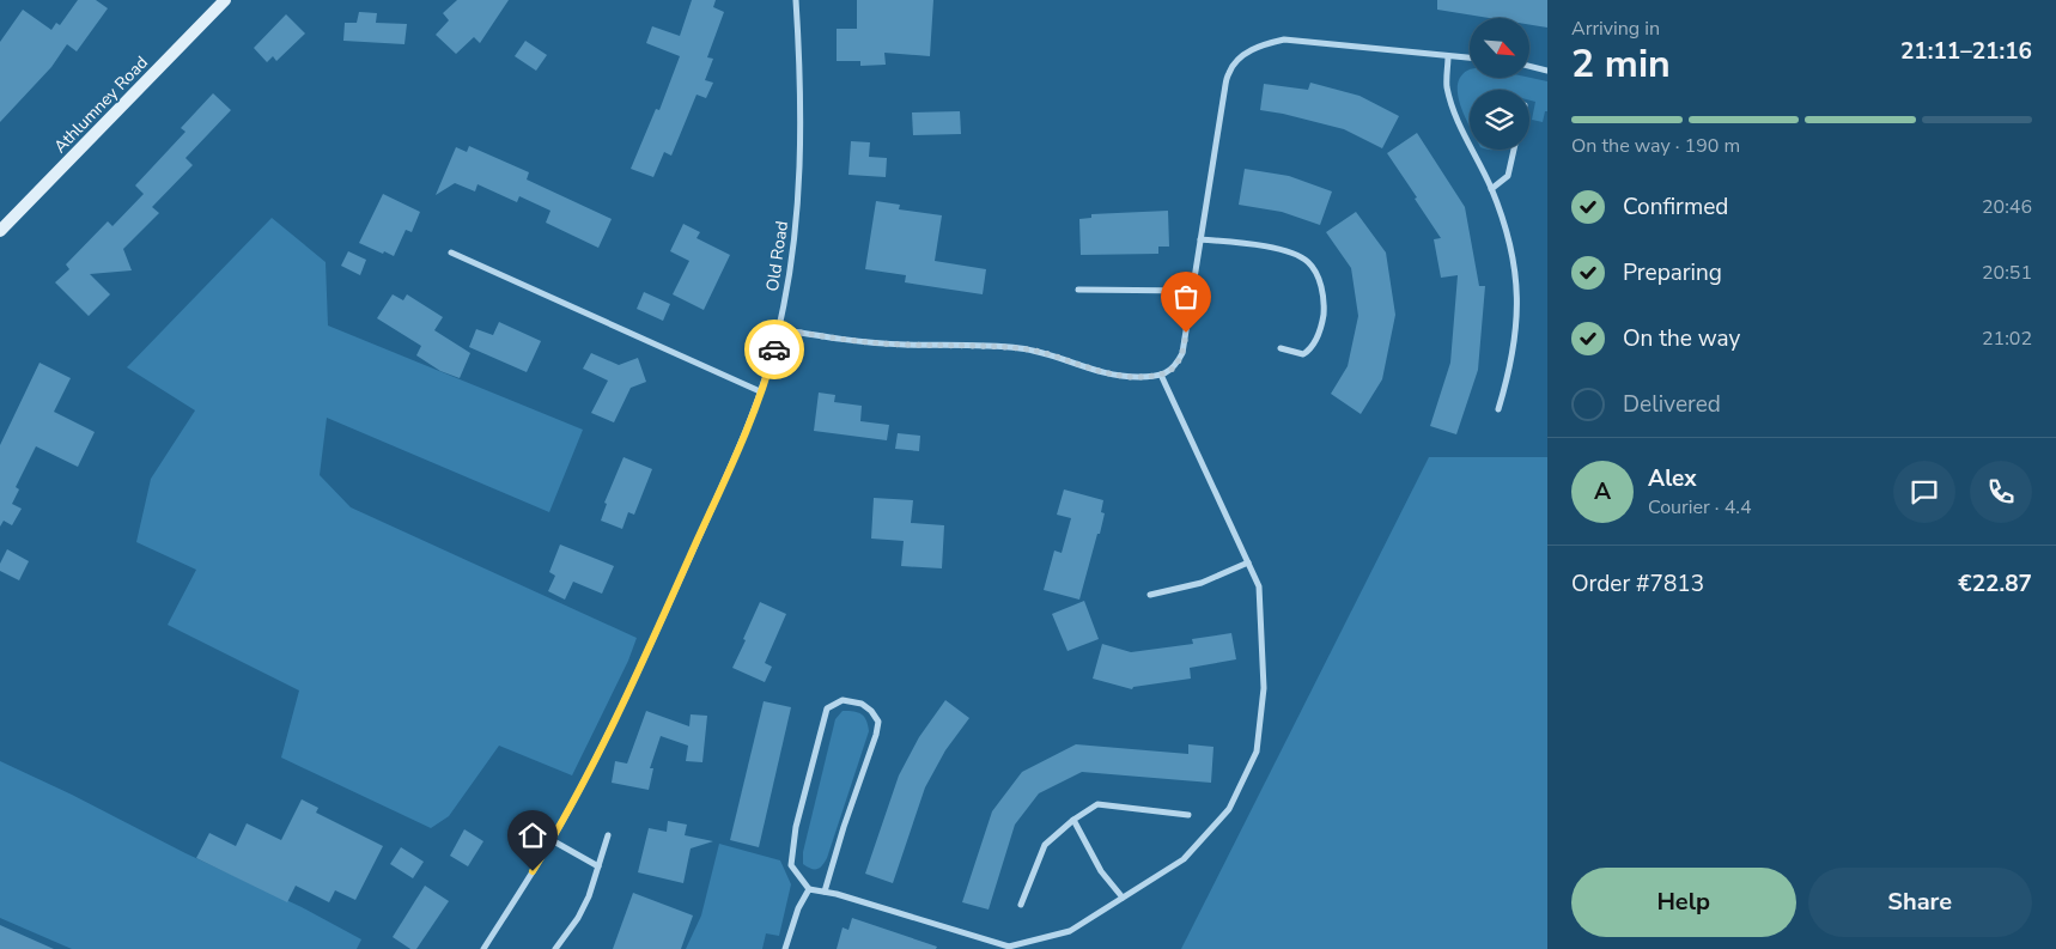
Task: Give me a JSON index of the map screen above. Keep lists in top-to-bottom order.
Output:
{
  "streets": {
    "main road": ["Athlumney Road"],
    "street": ["Old Road"]
  },
  "north": "bottom right",
  "page": {
    "heading": ["2 min", "Arriving in", "21:11–21:16"],
    "panel": [
      "Alex",
      "Courier · 4.4",
      "Order #7813",
      "€22.87"
    ],
    "bar": "On the way · 190 m",
    "list": [
      ["Confirmed", "20:46"],
      ["Preparing", "20:51"],
      ["On the way", "21:02"],
      "Delivered"
    ],
    "round": "A",
    "buttons": ["Help", "Share"]
  }
}
